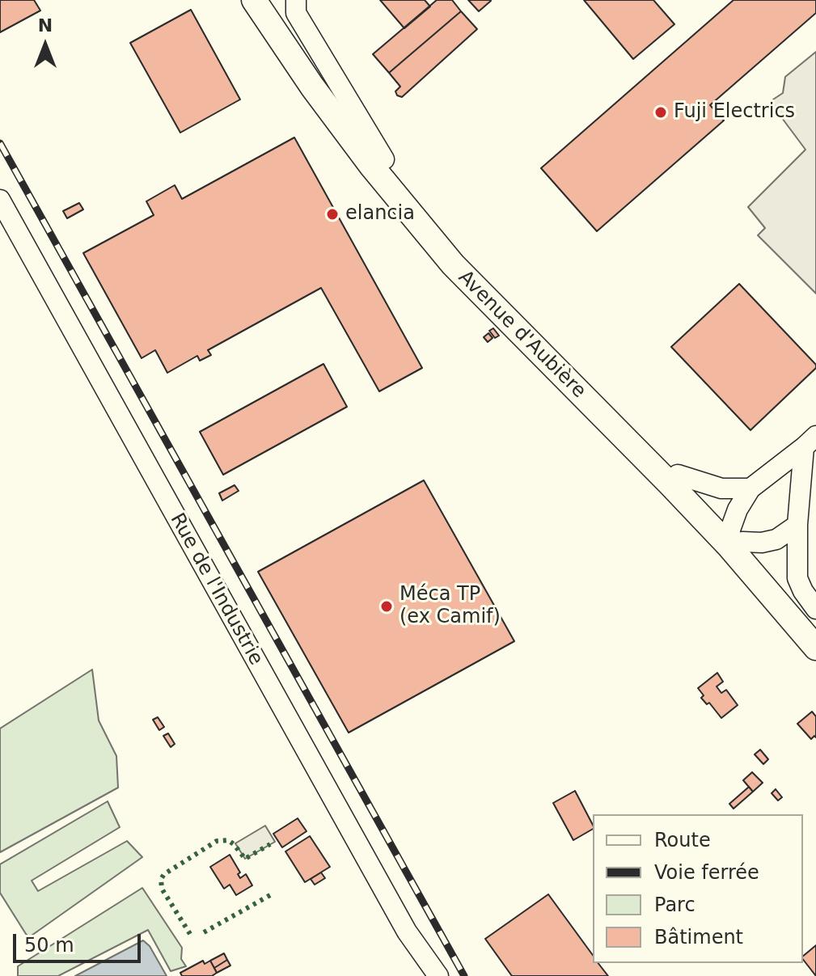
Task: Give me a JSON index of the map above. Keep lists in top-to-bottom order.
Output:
{
  "streets": {
    "main road": ["Avenue d'Aubière"],
    "street": ["Rue de l'Industrie"]
  },
  "places": ["Fuji Electrics", "elancia", "Méca TP (ex Camif)"],
  "legend": [
    "Route",
    "Voie ferrée",
    "Parc",
    "Bâtiment"
  ],
  "scale_bar": "50 m",
  "north": "top"
}
